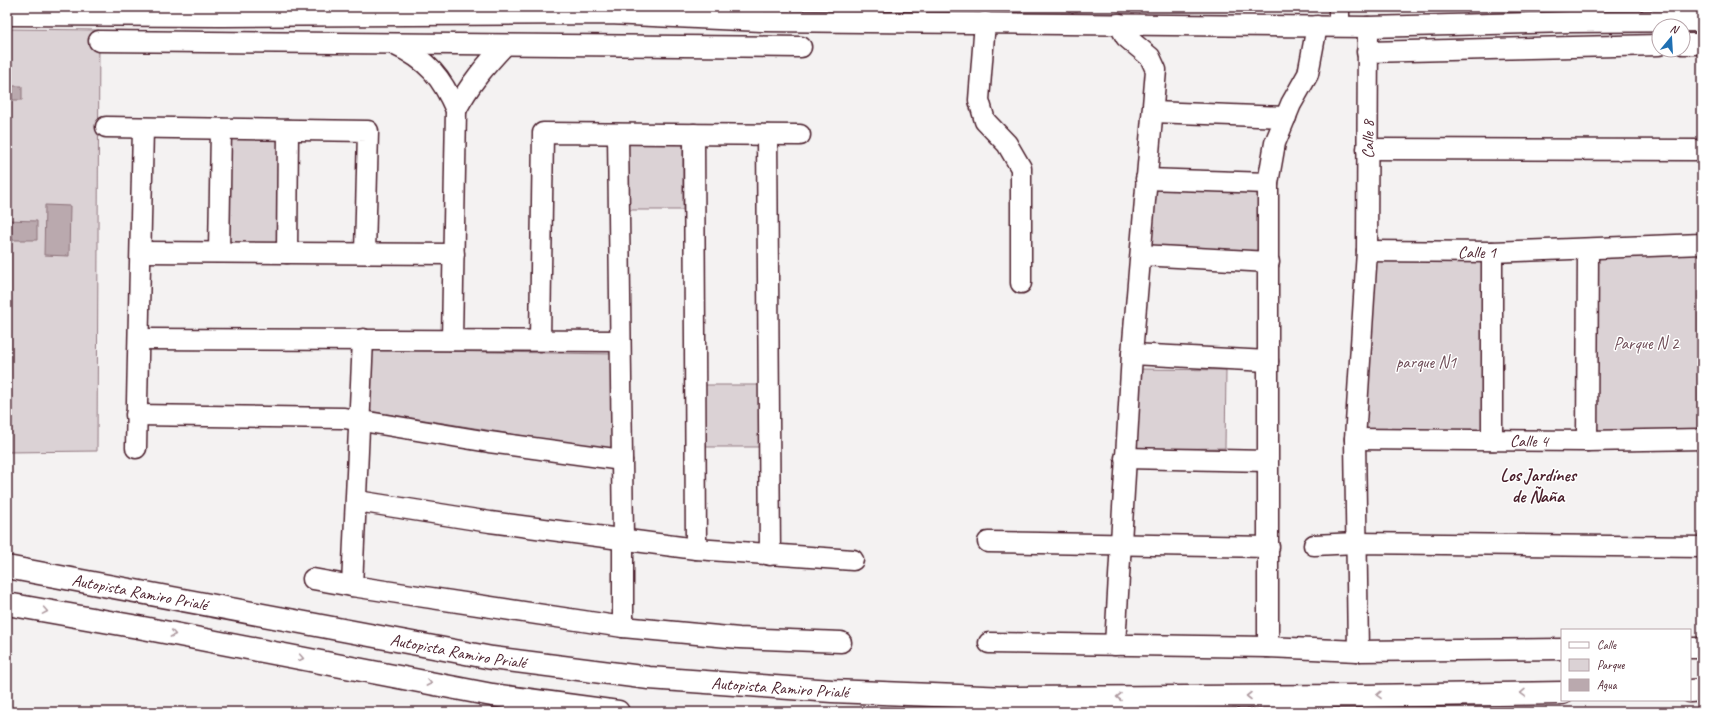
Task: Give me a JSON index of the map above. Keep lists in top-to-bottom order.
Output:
{
  "streets": {
    "highway": ["Autopista Ramiro Prialé"],
    "street": ["Calle 8", "Calle 1", "Calle 4"]
  },
  "crossings": [
    ["Calle 8", "Calle 1"],
    ["Calle 8", "Calle 4"]
  ],
  "districts": ["Los Jardínes de Ñaña"],
  "parks": ["Parque N 2", "parque N1"],
  "legend": ["Calle", "Parque", "Agua"],
  "north": "top"
}
